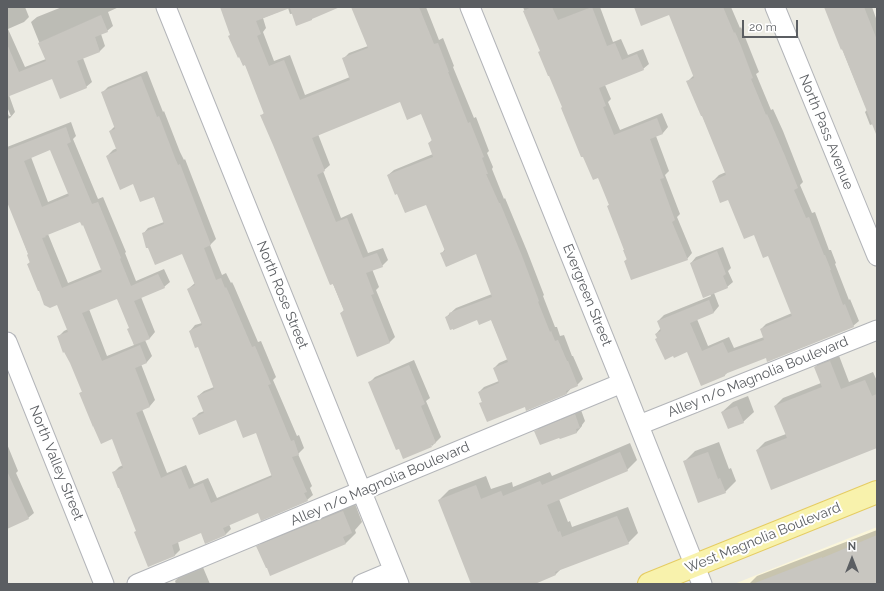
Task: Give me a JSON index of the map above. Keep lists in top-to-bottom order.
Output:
{
  "streets": {
    "main road": ["West Magnolia Boulevard"],
    "street": [
      "North Pass Avenue",
      "North Rose Street",
      "Evergreen Street",
      "Alley n/o Magnolia Boulevard",
      "North Valley Street"
    ]
  },
  "crossings": [
    ["North Rose Street", "Alley n/o Magnolia Boulevard"],
    ["Evergreen Street", "Alley n/o Magnolia Boulevard"],
    ["Evergreen Street", "West Magnolia Boulevard"]
  ],
  "scale_bar": "20 m",
  "north": "top"
}
